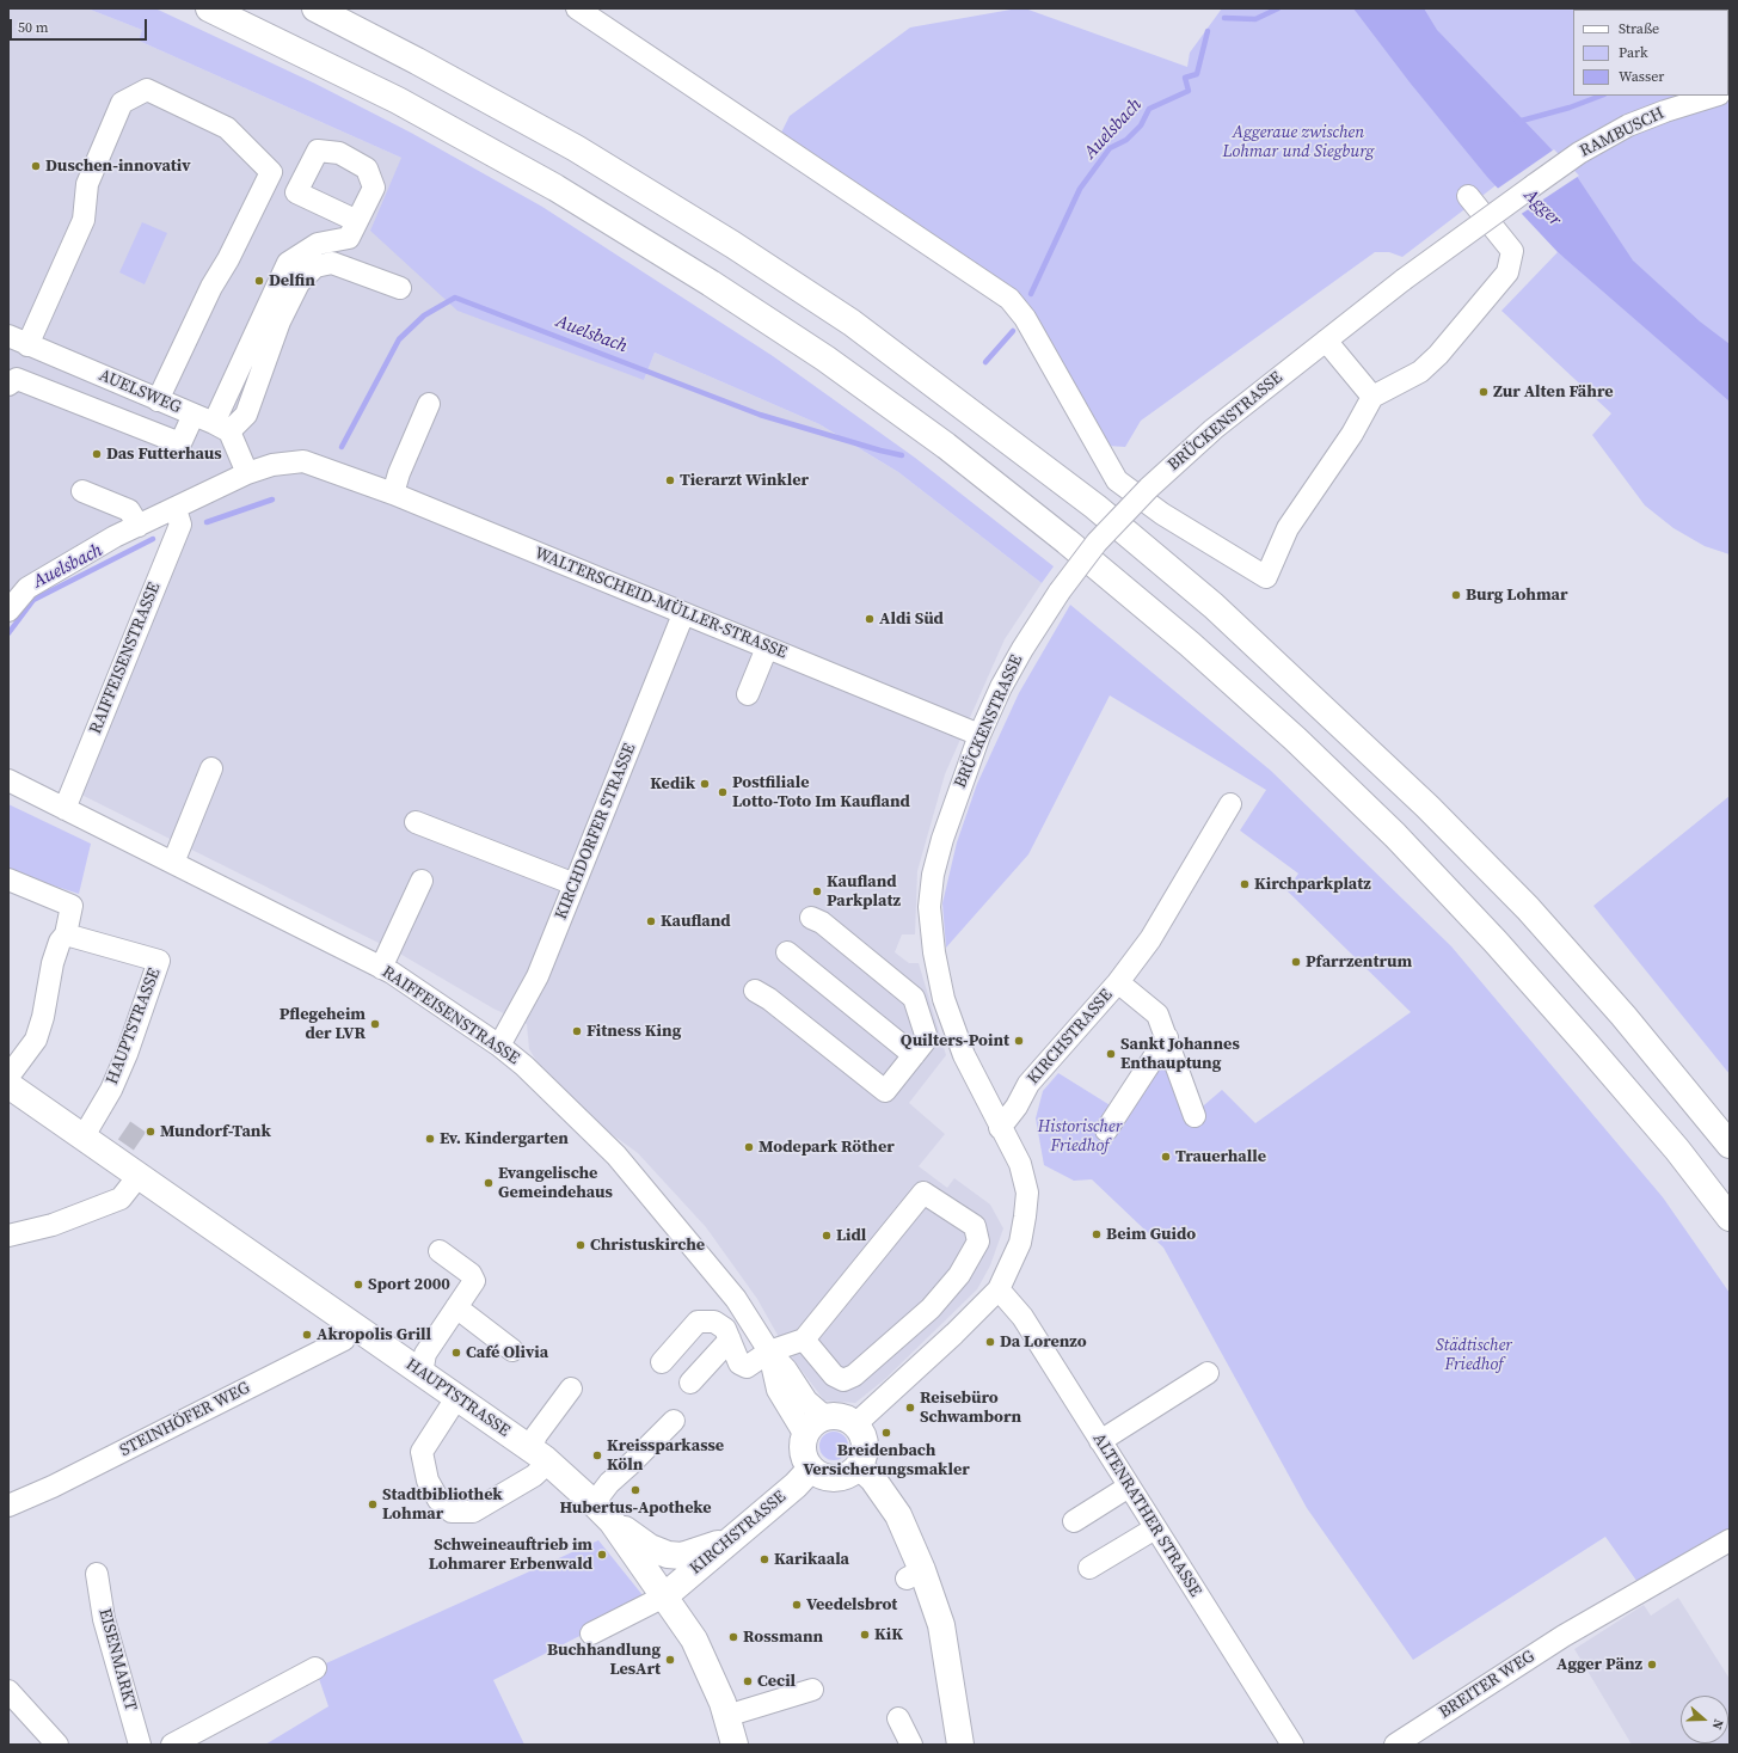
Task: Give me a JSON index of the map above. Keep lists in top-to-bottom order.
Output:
{
  "streets": {
    "main road": ["HAUPTSTRASSE", "KIRCHSTRASSE"],
    "street": [
      "RAMBUSCH",
      "AUELSWEG",
      "BRÜCKENSTRASSE",
      "WALTERSCHEID-MÜLLER-STRASSE",
      "RAIFFEISENSTRASSE",
      "KIRCHDORFER STRASSE",
      "STEINHÖFER WEG",
      "ALTENRATHER STRASSE",
      "EISENMARKT",
      "BREITER WEG"
    ]
  },
  "crossings": [
    ["RAMBUSCH", "BRÜCKENSTRASSE"],
    ["BRÜCKENSTRASSE", "WALTERSCHEID-MÜLLER-STRASSE"],
    ["BRÜCKENSTRASSE", "KIRCHSTRASSE"],
    ["WALTERSCHEID-MÜLLER-STRASSE", "KIRCHDORFER STRASSE"],
    ["RAIFFEISENSTRASSE", "KIRCHDORFER STRASSE"],
    ["RAIFFEISENSTRASSE", "KIRCHSTRASSE"],
    ["HAUPTSTRASSE", "KIRCHSTRASSE"],
    ["HAUPTSTRASSE", "STEINHÖFER WEG"]
  ],
  "water": ["Auelsbach", "Agger"],
  "parks": ["Aggeraue zwischen Lohmar und Siegburg", "Historischer Friedhof", "Städtischer Friedhof"],
  "places": [
    "Duschen-innovativ",
    "Delfin",
    "Zur Alten Fähre",
    "Das Futterhaus",
    "Tierarzt Winkler",
    "Burg Lohmar",
    "Aldi Süd",
    "Kedik",
    "Postfiliale Lotto-Toto Im Kaufland",
    "Kirchparkplatz",
    "Kaufland Parkplatz",
    "Kaufland",
    "Pfarrzentrum",
    "Pflegeheim der LVR",
    "Fitness King",
    "Quilters-Point",
    "Sankt Johannes Enthauptung",
    "Mundorf-Tank",
    "Ev. Kindergarten",
    "Modepark Röther",
    "Trauerhalle",
    "Evangelische Gemeindehaus",
    "Beim Guido",
    "Lidl",
    "Christuskirche",
    "Sport 2000",
    "Akropolis Grill",
    "Da Lorenzo",
    "Café Olivia",
    "Reisebüro Schwamborn",
    "Breidenbach Versicherungsmakler",
    "Kreissparkasse Köln",
    "Hubertus-Apotheke",
    "Stadtbibliothek Lohmar",
    "Schweineauftrieb im Lohmarer Erbenwald",
    "Karikaala",
    "Veedelsbrot",
    "KiK",
    "Rossmann",
    "Buchhandlung LesArt",
    "Agger Pänz",
    "Cecil"
  ],
  "legend": ["Straße", "Park", "Wasser"],
  "scale_bar": "50 m",
  "north": "right"
}
